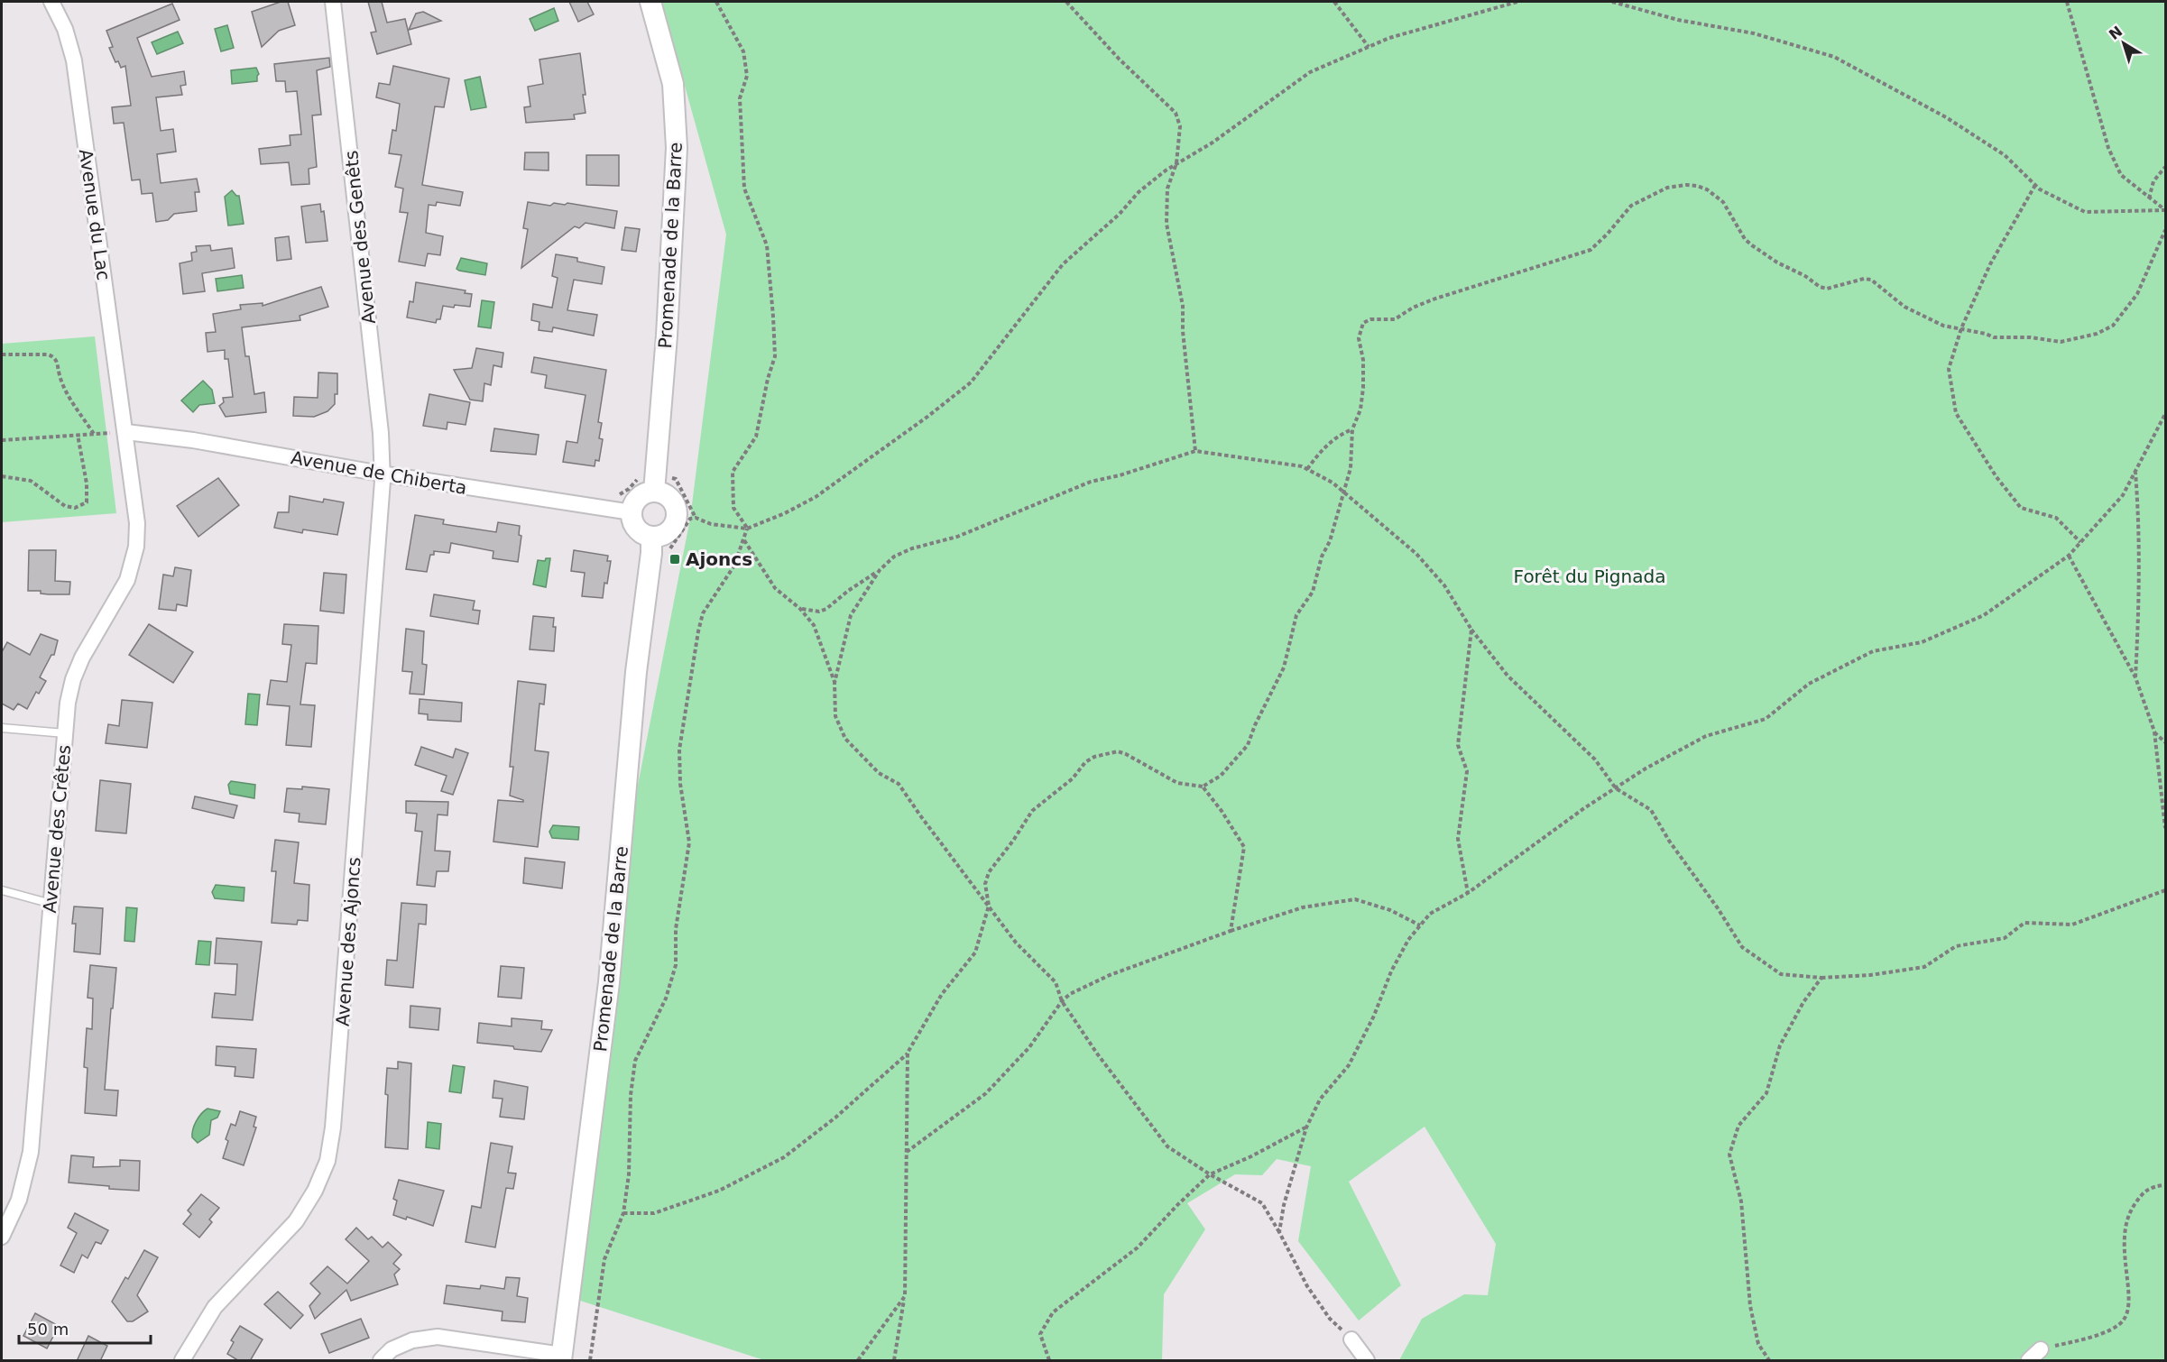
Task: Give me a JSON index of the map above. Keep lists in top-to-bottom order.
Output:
{
  "streets": {
    "main road": ["Promenade de la Barre"],
    "street": [
      "Avenue du Lac",
      "Avenue des Genêts",
      "Avenue de Chiberta",
      "Avenue des Crêtes",
      "Avenue des Ajoncs"
    ]
  },
  "crossings": [
    ["Avenue du Lac", "Avenue de Chiberta"],
    ["Avenue du Lac", "Avenue des Crêtes"],
    ["Avenue des Genêts", "Avenue de Chiberta"],
    ["Avenue des Genêts", "Avenue des Ajoncs"],
    ["Promenade de la Barre", "Avenue de Chiberta"],
    ["Avenue de Chiberta", "Avenue des Crêtes"],
    ["Avenue de Chiberta", "Avenue des Ajoncs"]
  ],
  "parks": ["Forêt du Pignada"],
  "places": {
    "transit": ["Ajoncs"]
  },
  "scale_bar": "50 m",
  "north": "top left"
}
